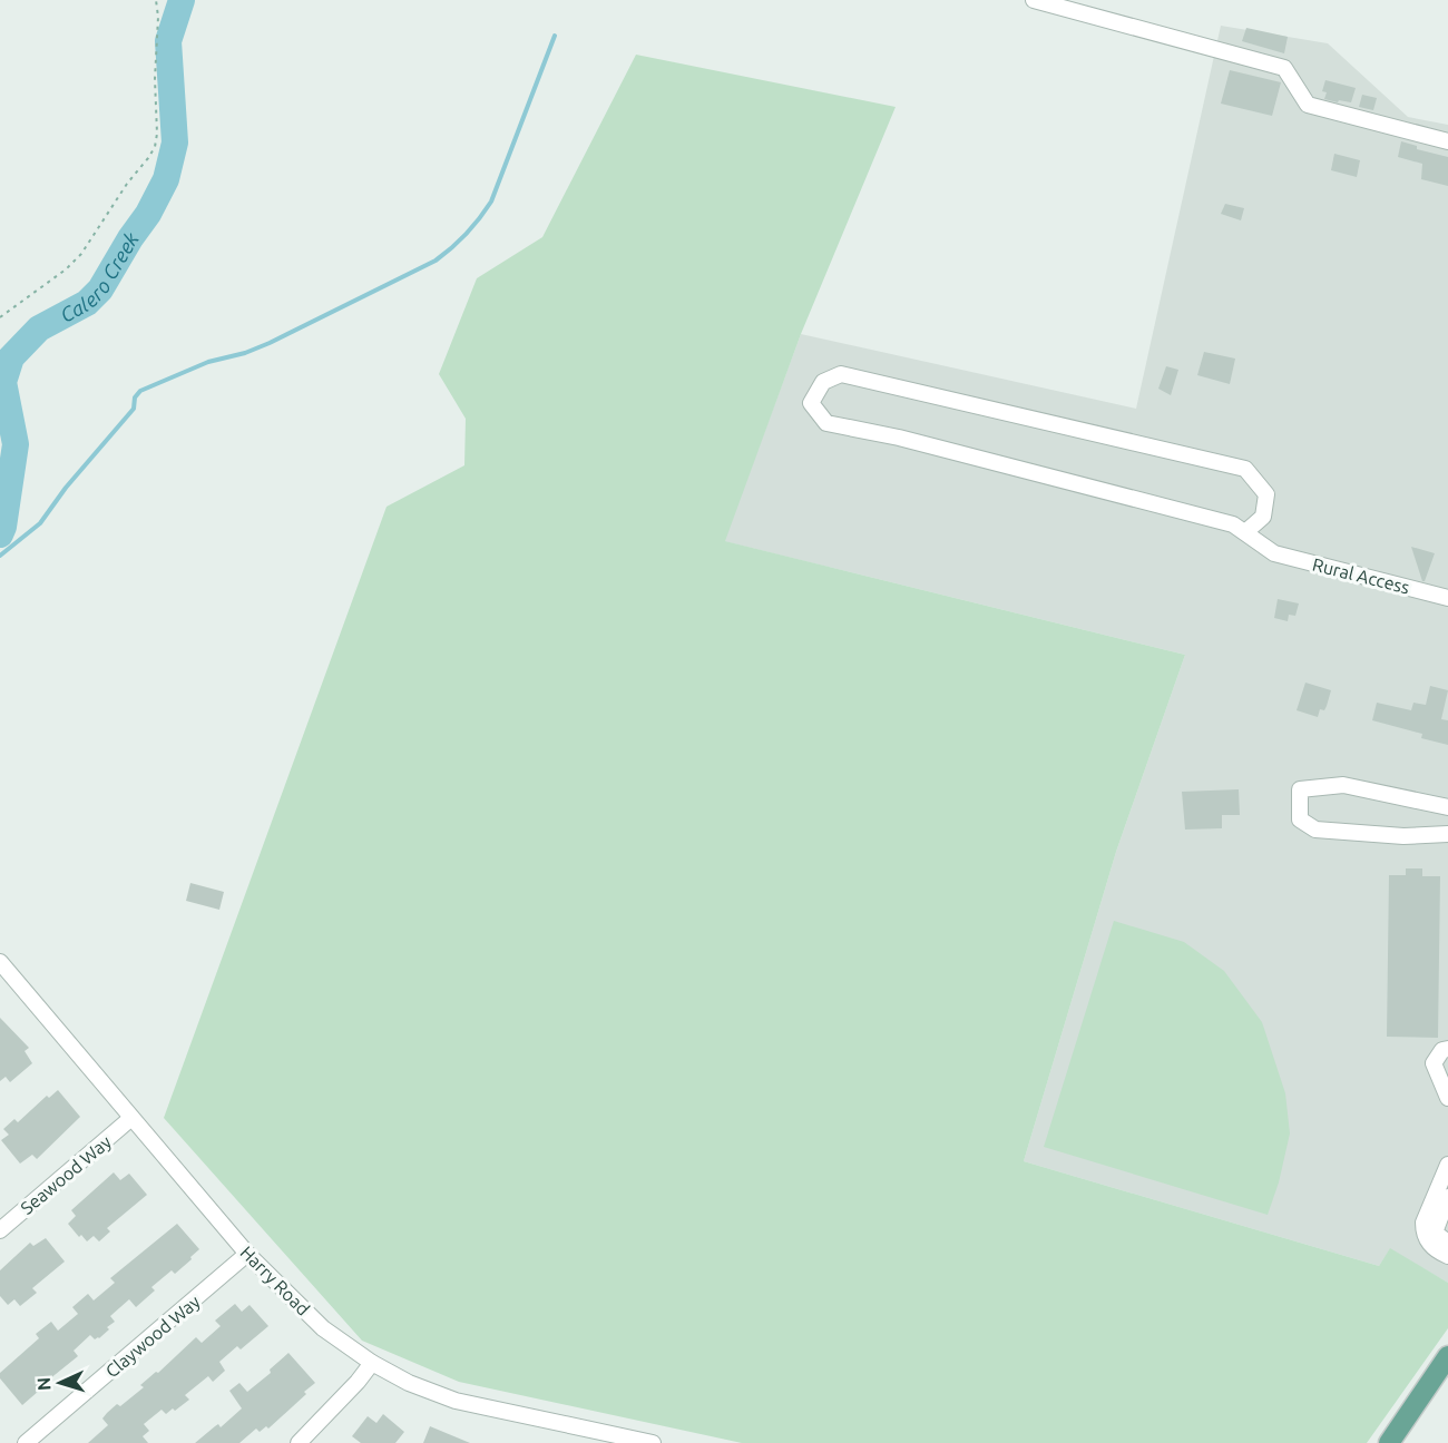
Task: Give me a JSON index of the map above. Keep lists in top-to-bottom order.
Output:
{
  "streets": {
    "street": [
      "Rural Access",
      "Seawood Way",
      "Harry Road",
      "Claywood Way"
    ]
  },
  "crossings": [
    ["Seawood Way", "Harry Road"],
    ["Harry Road", "Claywood Way"]
  ],
  "water": ["Calero Creek"],
  "north": "left"
}
